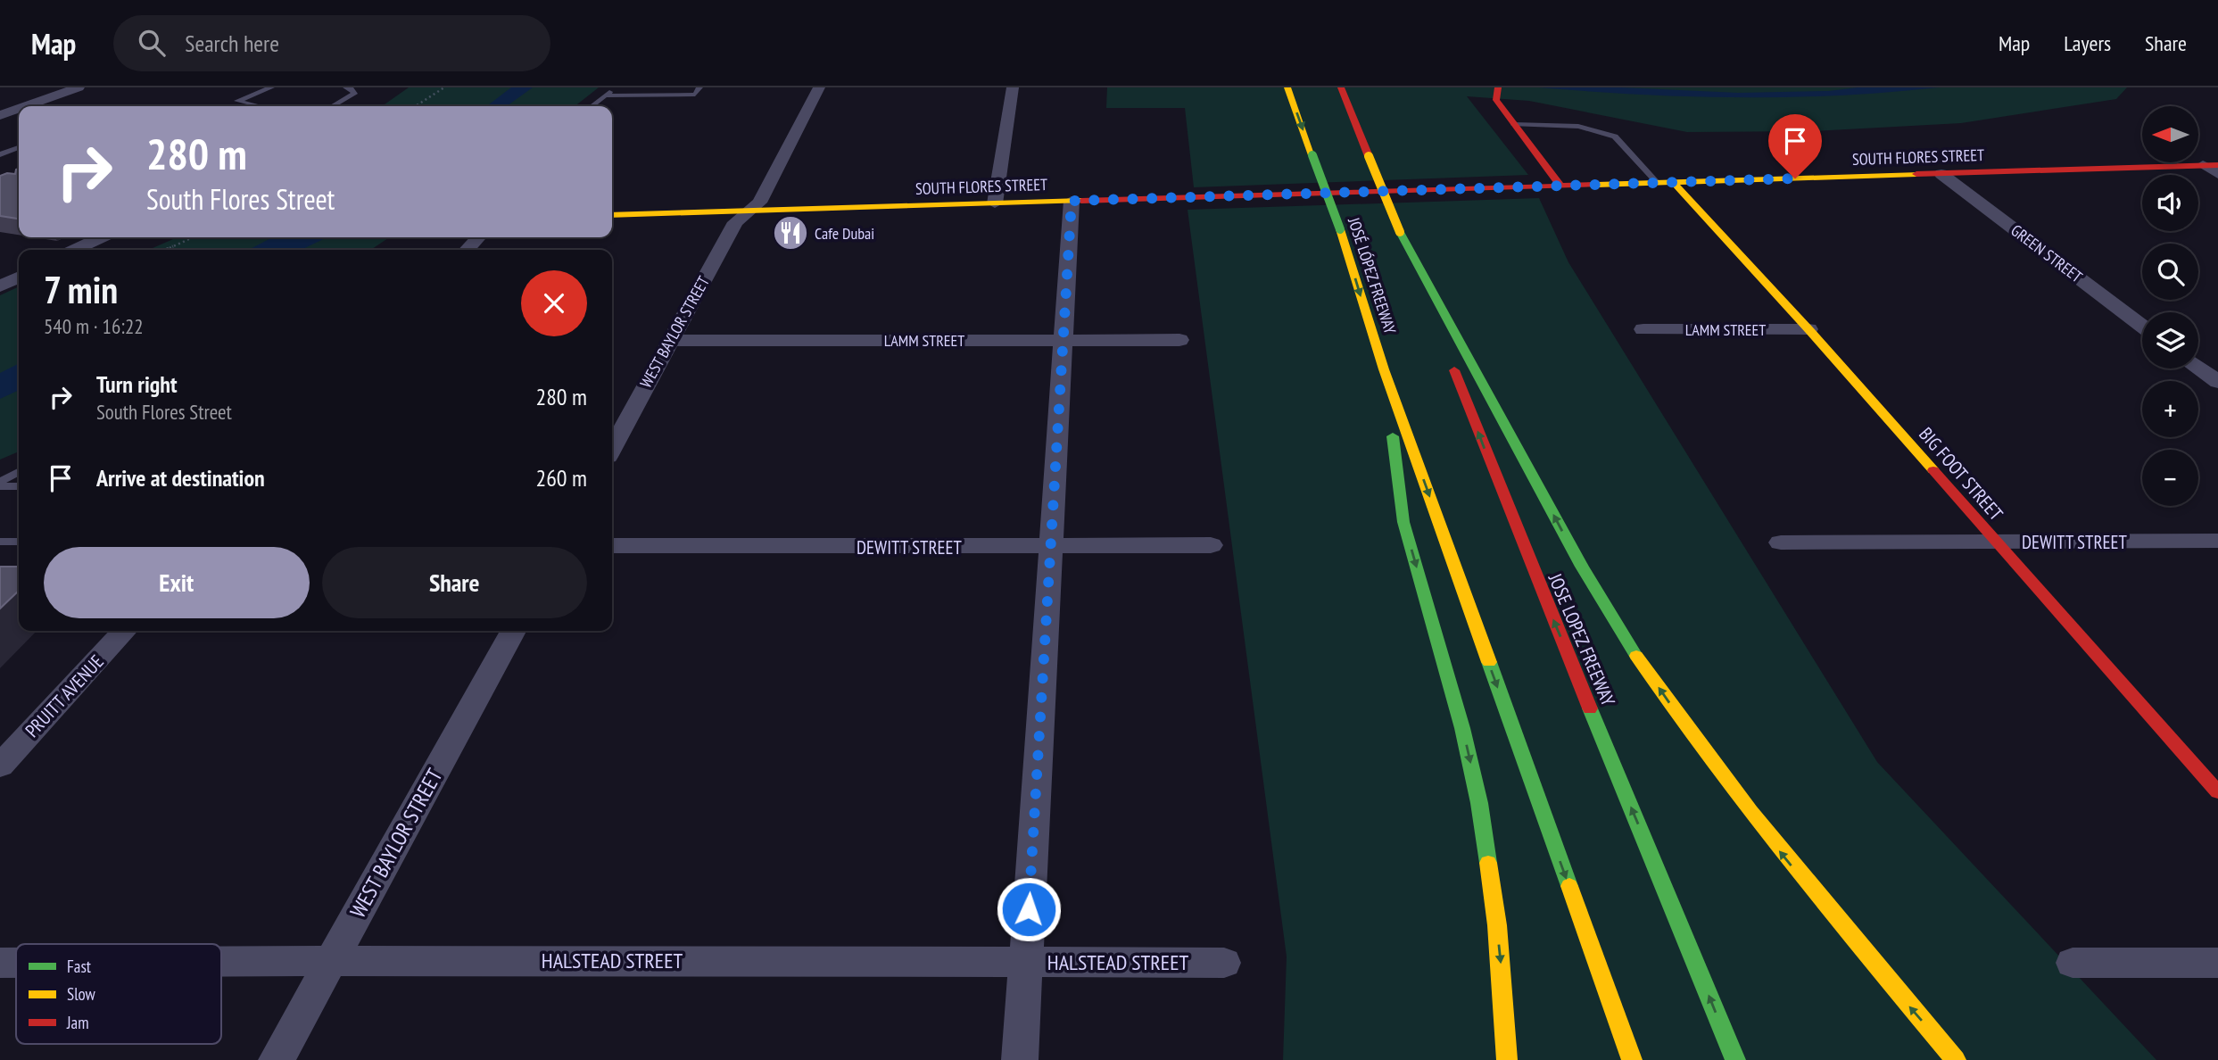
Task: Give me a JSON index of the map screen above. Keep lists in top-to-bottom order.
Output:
{
  "streets": {
    "main road": [
      "SOUTH FLORES STREET",
      "JOSÉ LÓPEZ FREEWAY",
      "BIG FOOT STREET",
      "JOSE LOPEZ FREEWAY"
    ],
    "street": [
      "GREEN STREET",
      "LAMM STREET",
      "WEST BAYLOR STREET",
      "DEWITT STREET",
      "PRUITT AVENUE",
      "HALSTEAD STREET"
    ]
  },
  "crossings": [
    ["SOUTH FLORES STREET", "GREEN STREET"],
    ["SOUTH FLORES STREET", "WEST BAYLOR STREET"],
    ["SOUTH FLORES STREET", "BIG FOOT STREET"],
    ["LAMM STREET", "WEST BAYLOR STREET"],
    ["LAMM STREET", "BIG FOOT STREET"],
    ["WEST BAYLOR STREET", "HALSTEAD STREET"],
    ["BIG FOOT STREET", "DEWITT STREET"]
  ],
  "places": {
    "restaurant": ["Cafe Dubai"]
  },
  "legend": ["Fast", "Slow", "Jam"],
  "north": "left",
  "page": {
    "header": "Map",
    "search": "Search here",
    "nav": ["Map", "Layers", "Share"],
    "map_buttons": ["+", "−"],
    "turn": ["280 m", "South Flores Street"],
    "heading": ["7 min", "540 m · 16:22"],
    "list": [
      {
        "name": "Turn right",
        "note": "South Flores Street",
        "value": "280 m"
      },
      {
        "name": "Arrive at destination",
        "value": "260 m"
      }
    ],
    "buttons": ["Exit", "Share"]
  }
}
